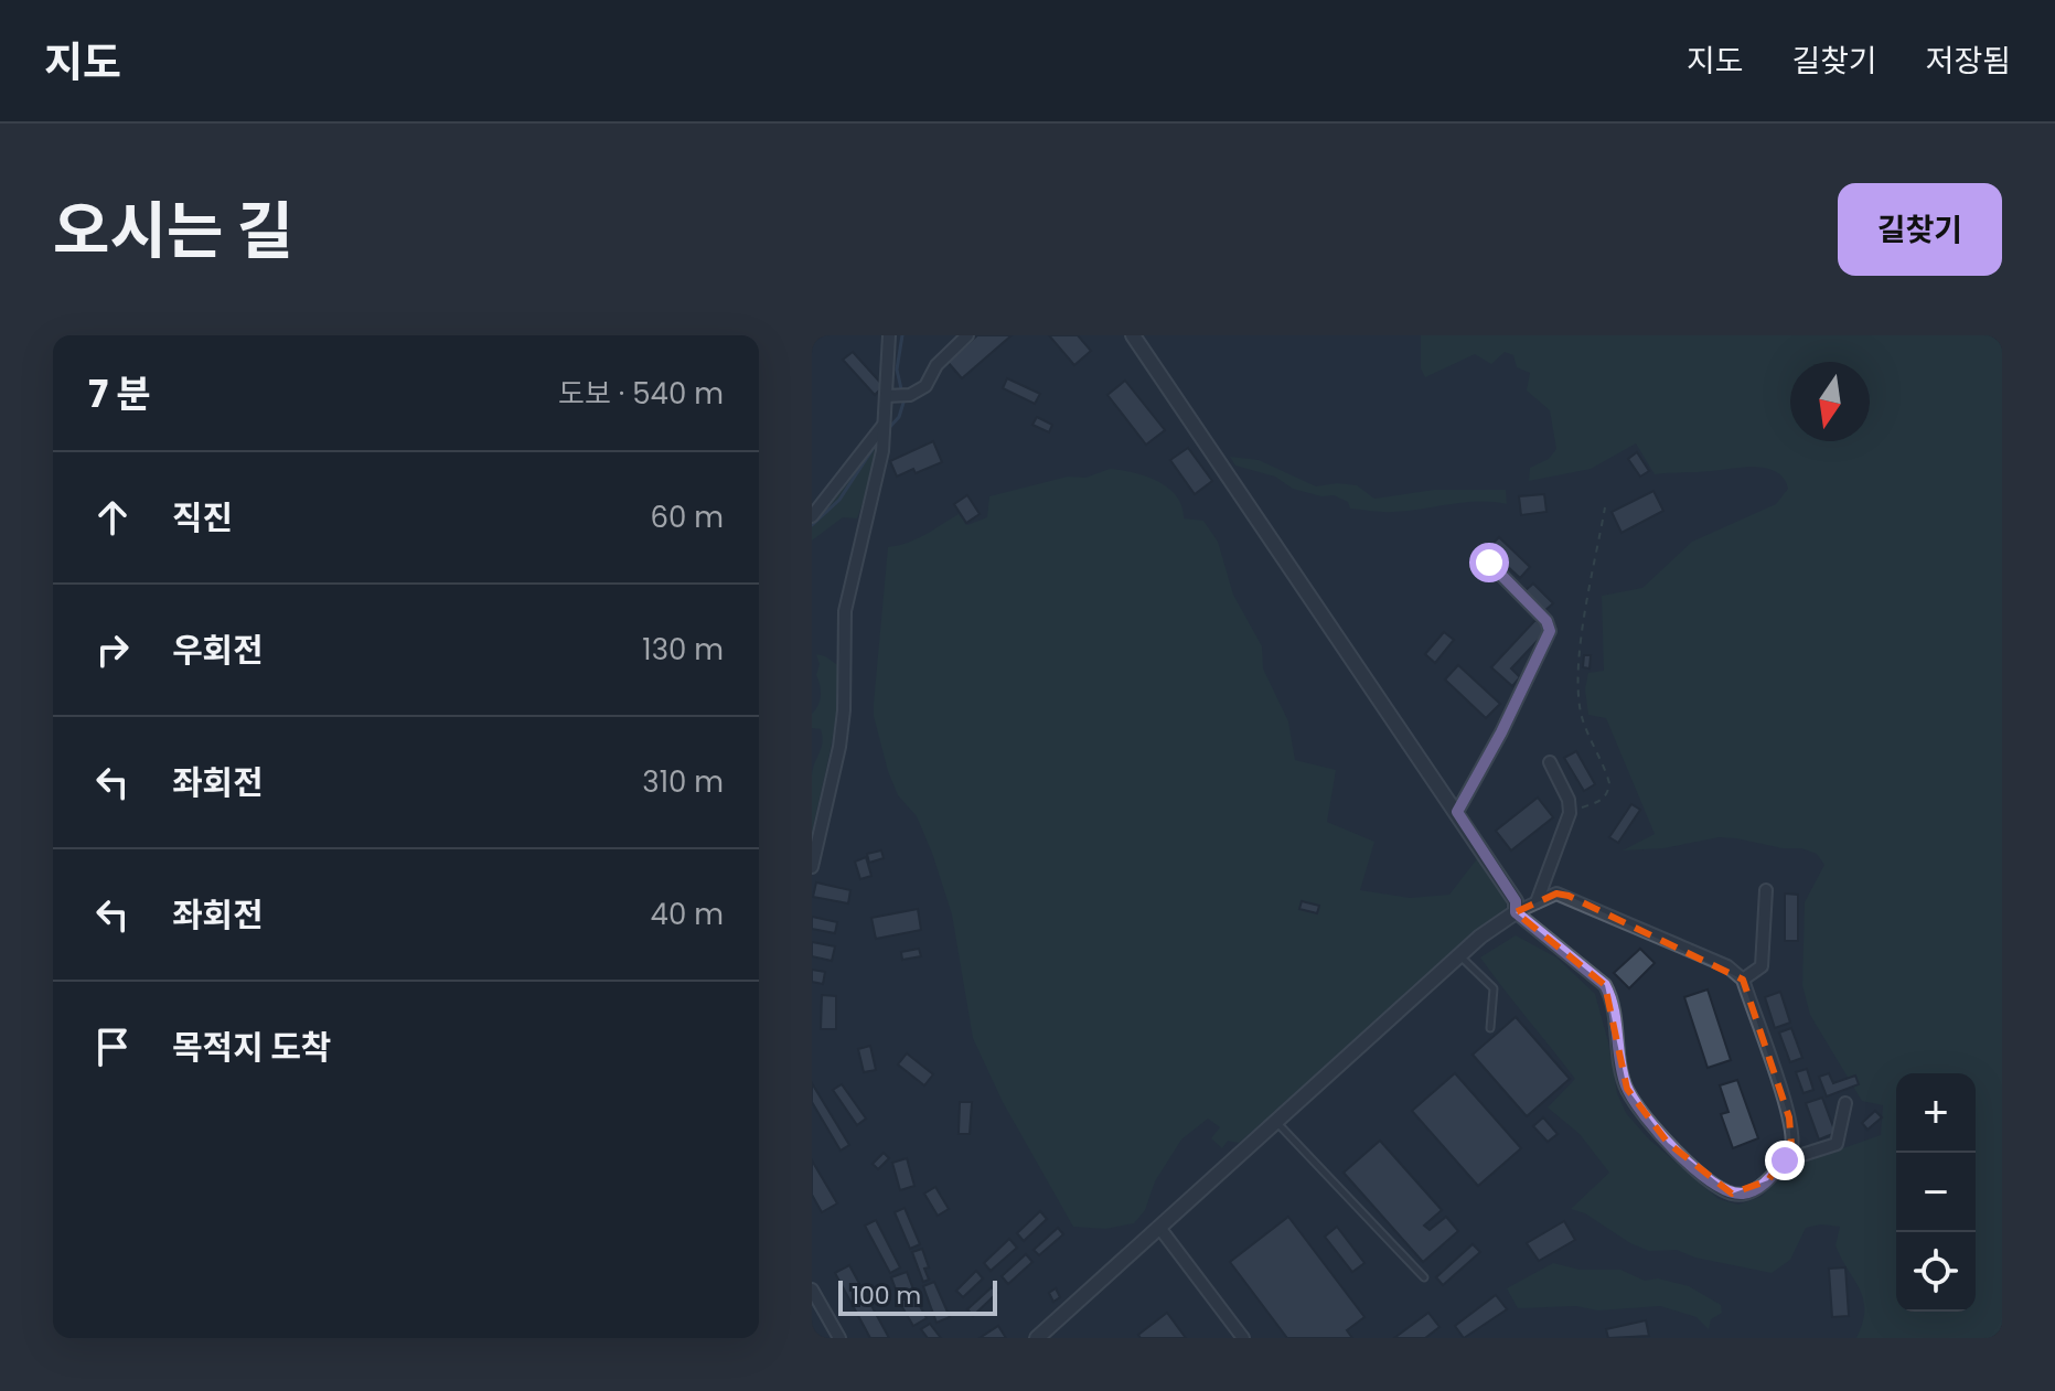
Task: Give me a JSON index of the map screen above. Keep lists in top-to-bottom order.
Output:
{
  "scale_bar": "100 m",
  "north": "bottom",
  "page": {
    "header": "지도",
    "nav": ["지도", "길찾기", "저장됨"],
    "title": "오시는 길",
    "buttons": "길찾기",
    "heading": ["7 분", "도보 · 540 m"],
    "list": [
      ["직진", "60 m"],
      ["우회전", "130 m"],
      ["좌회전", "310 m"],
      ["좌회전", "40 m"],
      "목적지 도착"
    ],
    "map_buttons": ["+", "−"],
    "scale": "100 m"
  }
}
